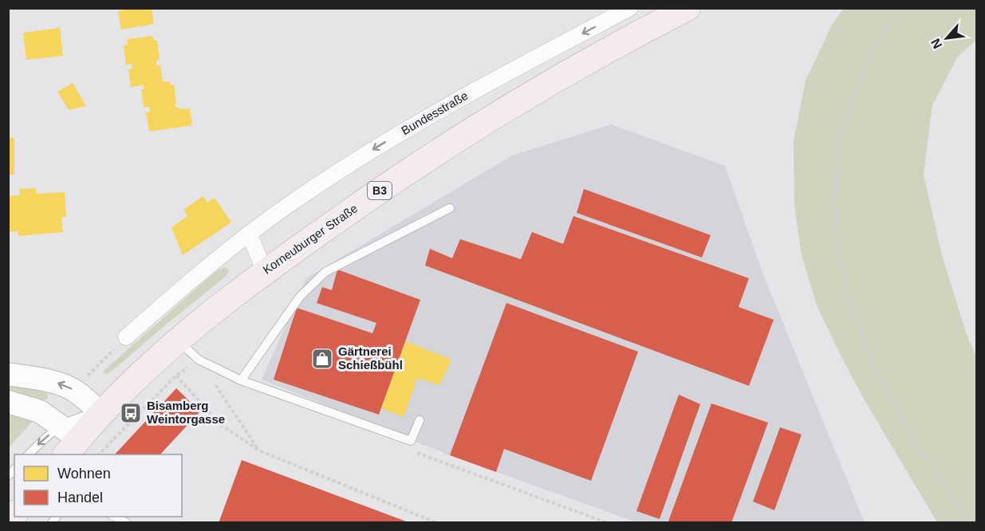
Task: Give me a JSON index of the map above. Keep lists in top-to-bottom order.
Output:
{
  "streets": {
    "main road": ["B3", "Korneuburger Straße"],
    "street": ["Bundesstraße"]
  },
  "one_way": ["Bundesstraße"],
  "places": {
    "shop": ["Gärtnerei Schießbühl"],
    "bus stop": ["Bisamberg Weintorgasse"]
  },
  "legend": ["Wohnen", "Handel"],
  "north": "bottom left"
}
